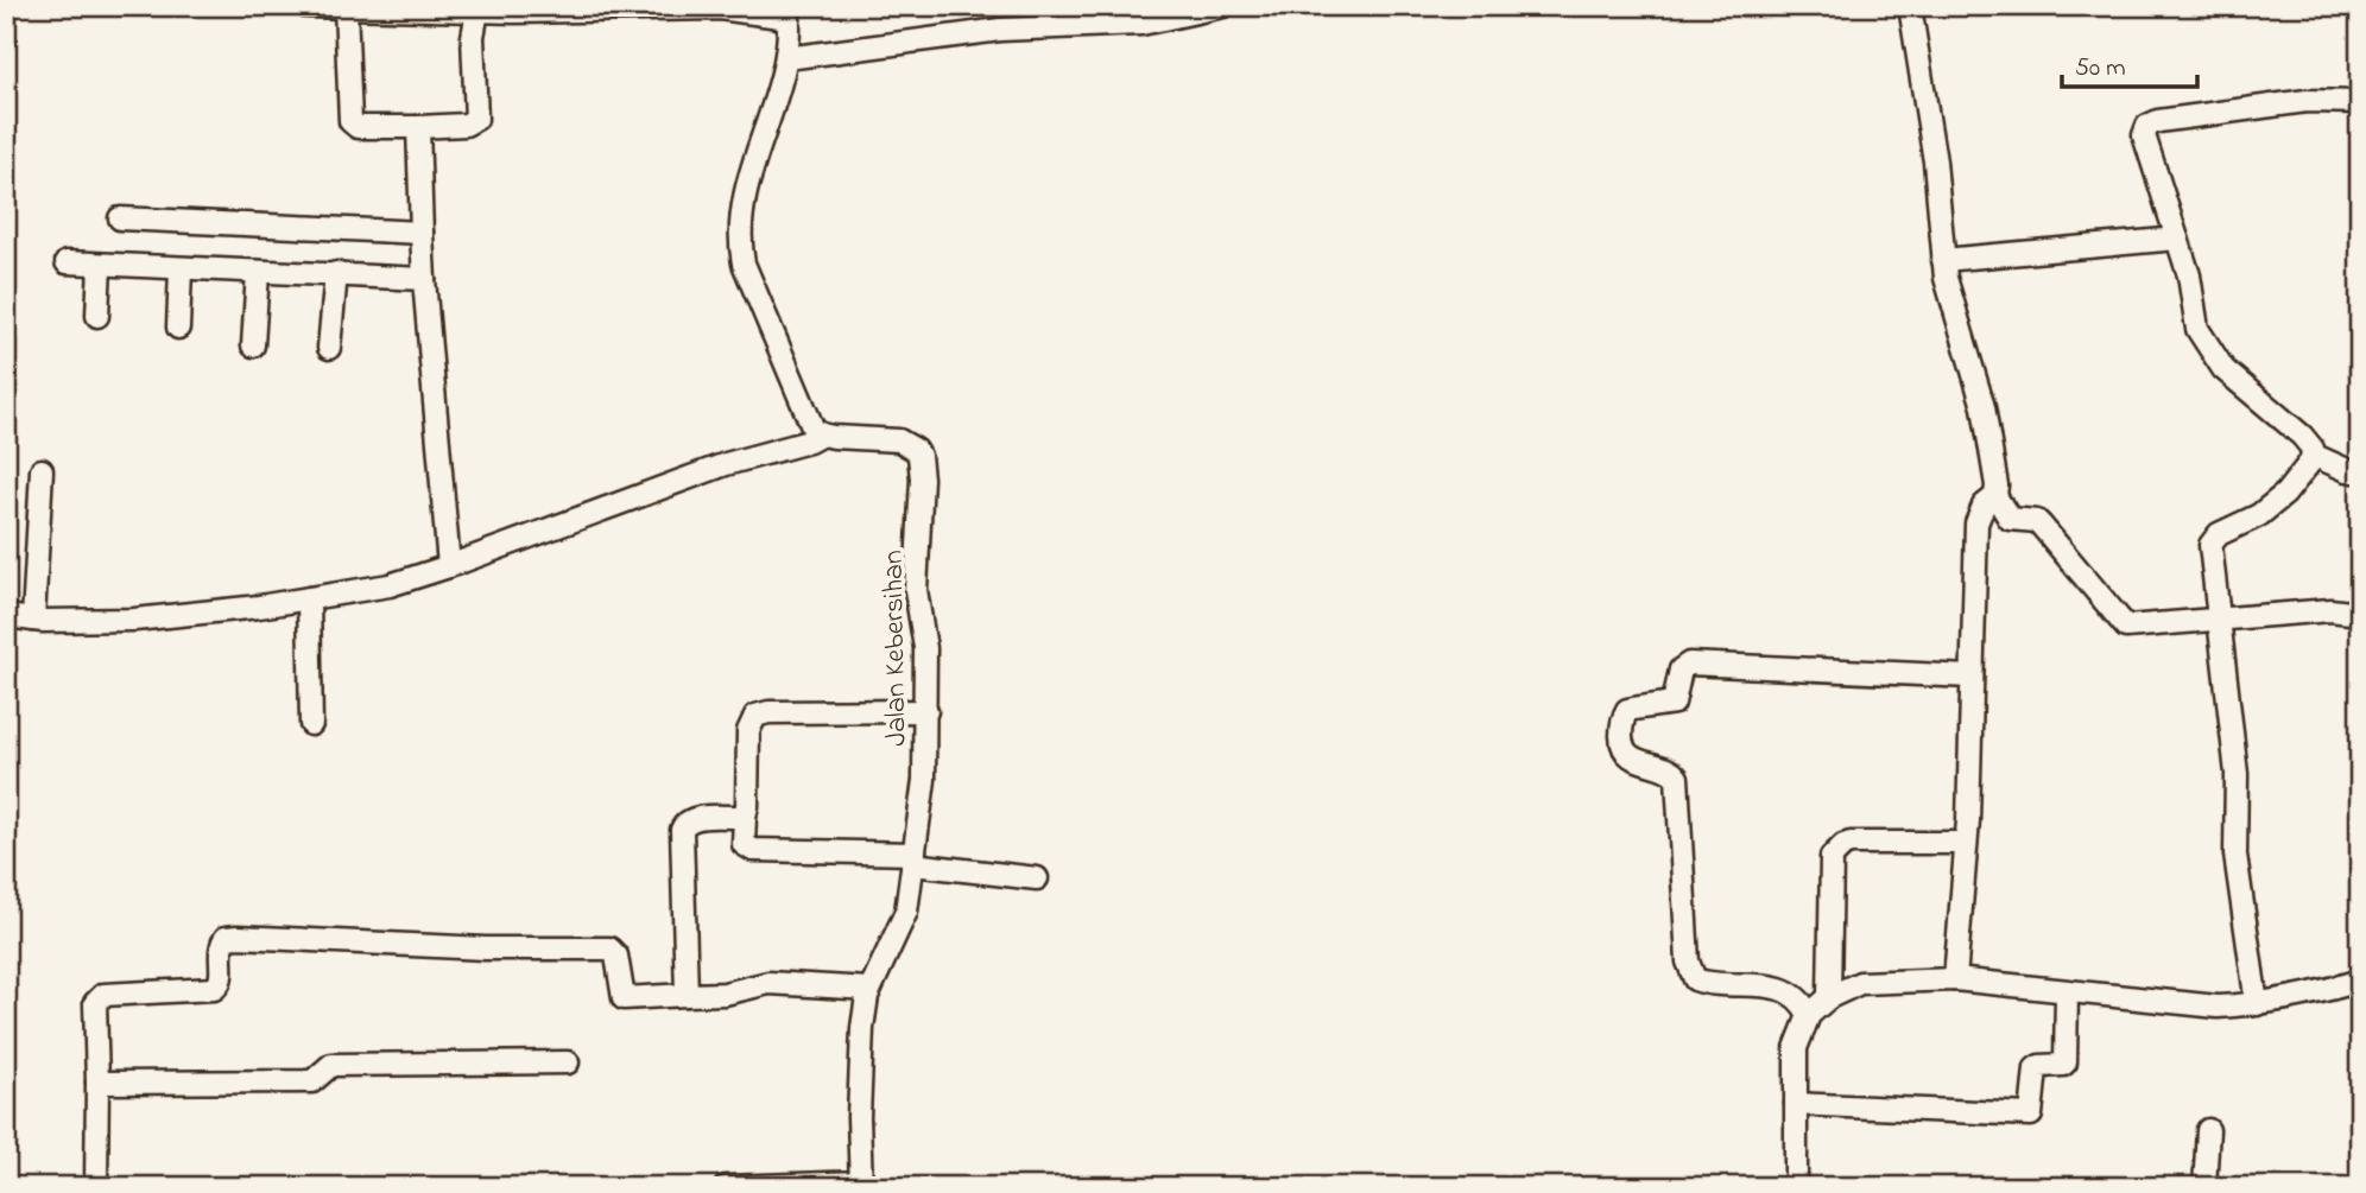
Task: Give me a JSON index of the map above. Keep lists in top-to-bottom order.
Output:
{
  "streets": {
    "street": ["Jalan Kebersihan"]
  },
  "scale_bar": "50 m"
}
